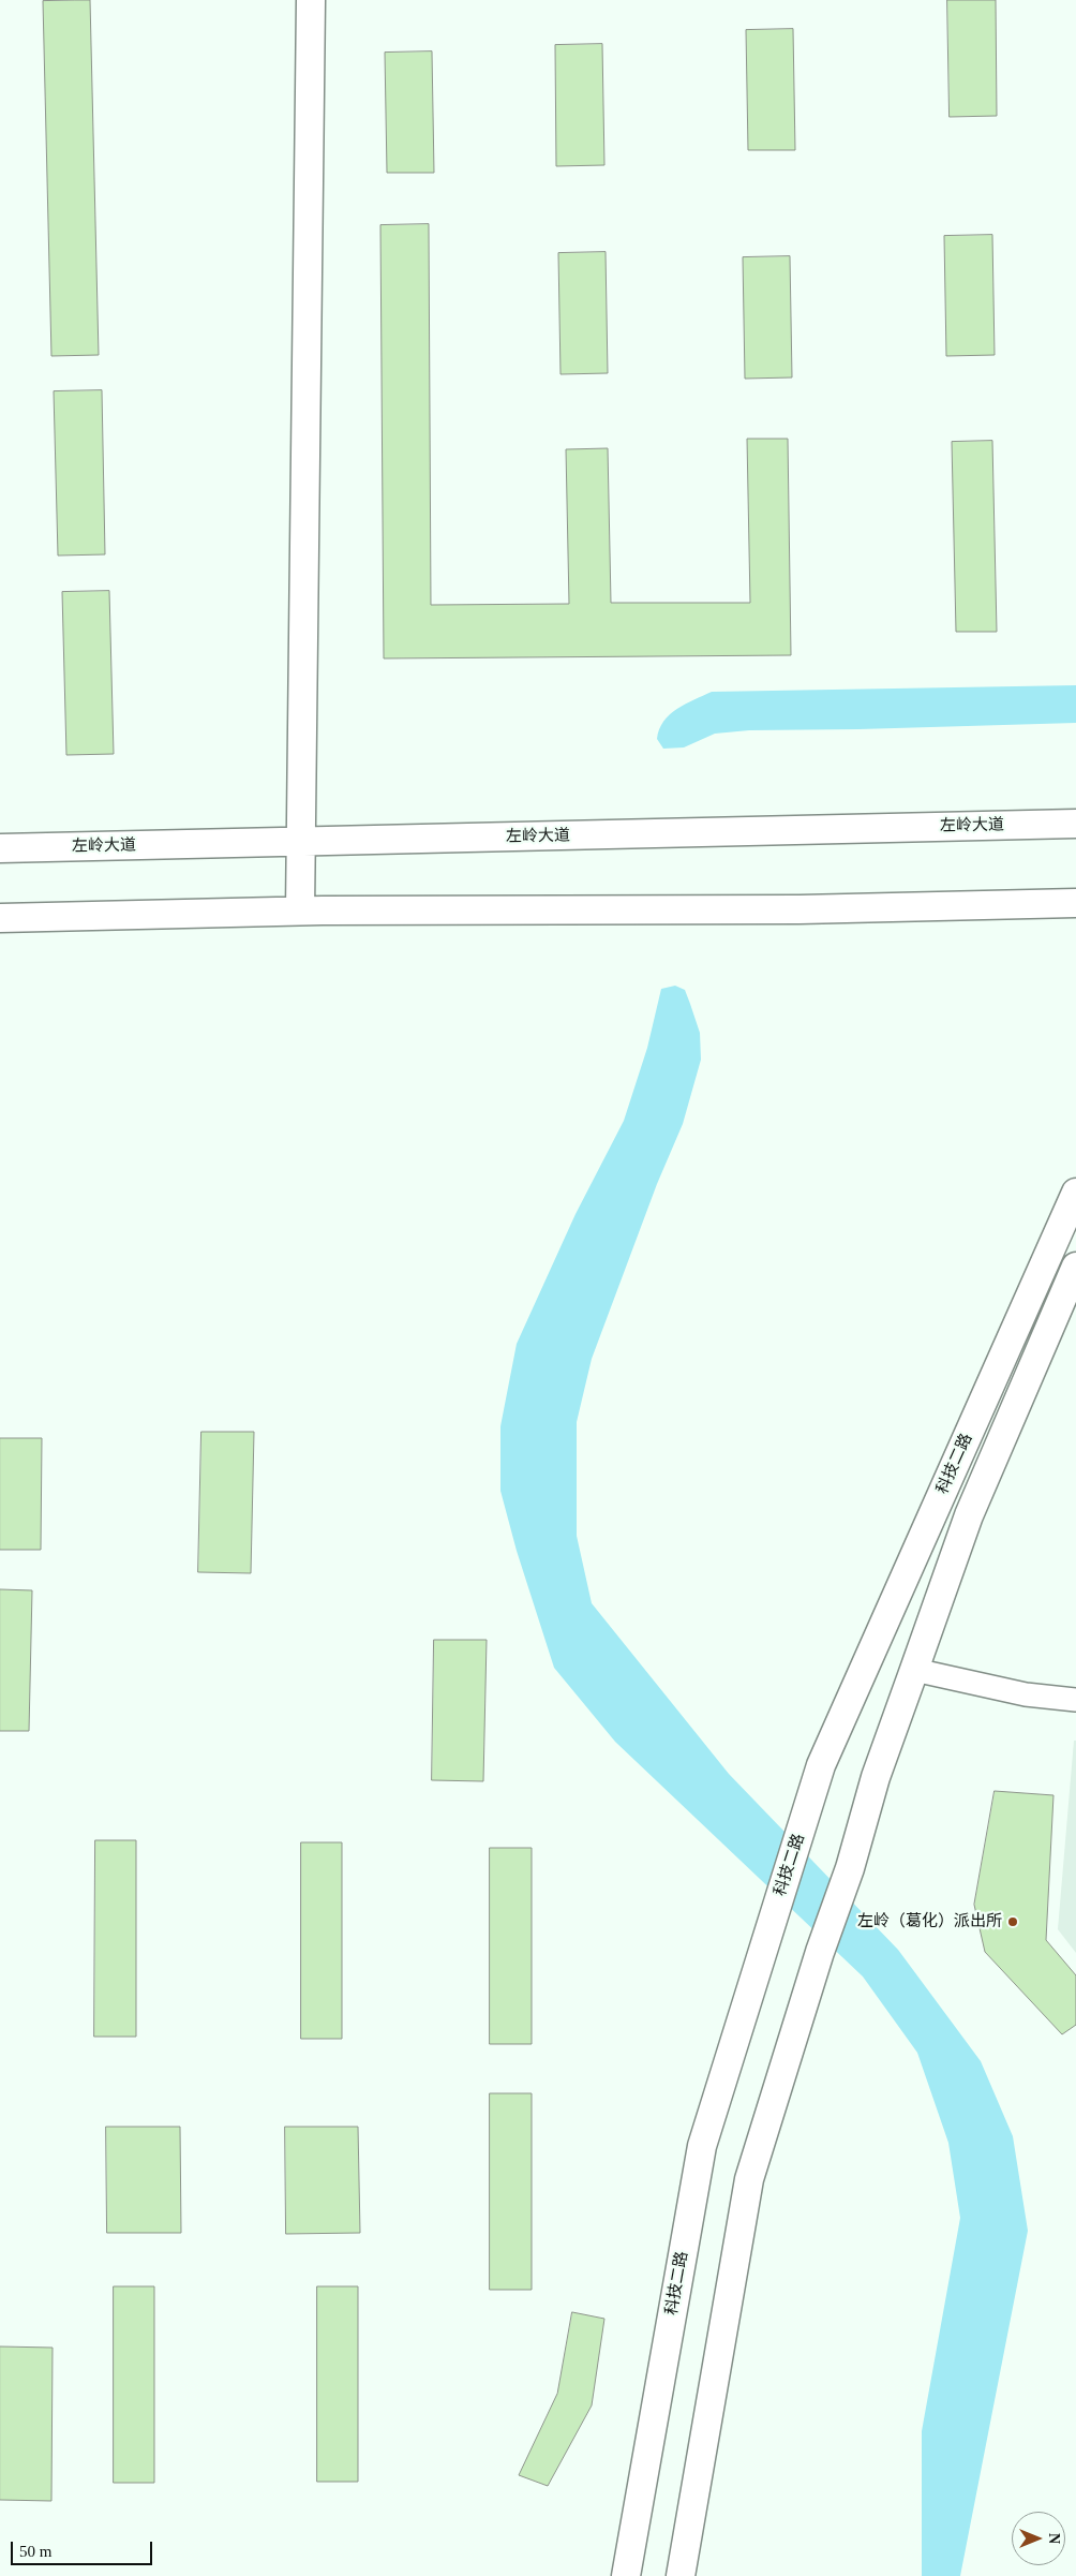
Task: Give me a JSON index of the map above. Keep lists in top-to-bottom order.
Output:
{
  "streets": {
    "street": ["左岭大道", "科技二路"]
  },
  "places": ["左岭（葛化）派出所"],
  "scale_bar": "50 m",
  "north": "right"
}
